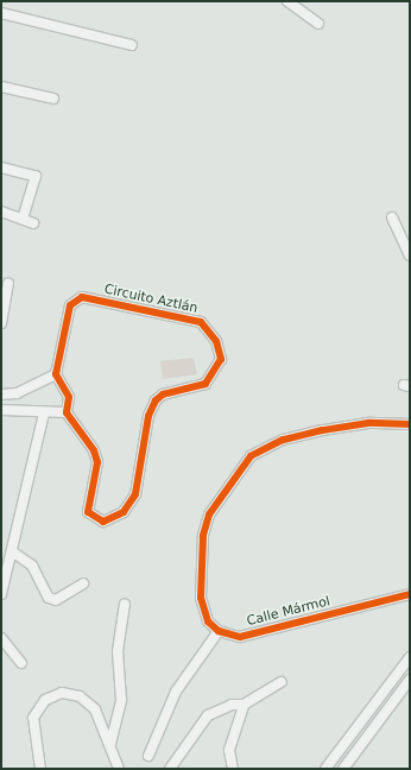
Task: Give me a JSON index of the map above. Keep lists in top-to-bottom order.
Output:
{
  "streets": {
    "street": ["Circuito Aztlán", "Calle Mármol"]
  }
}
